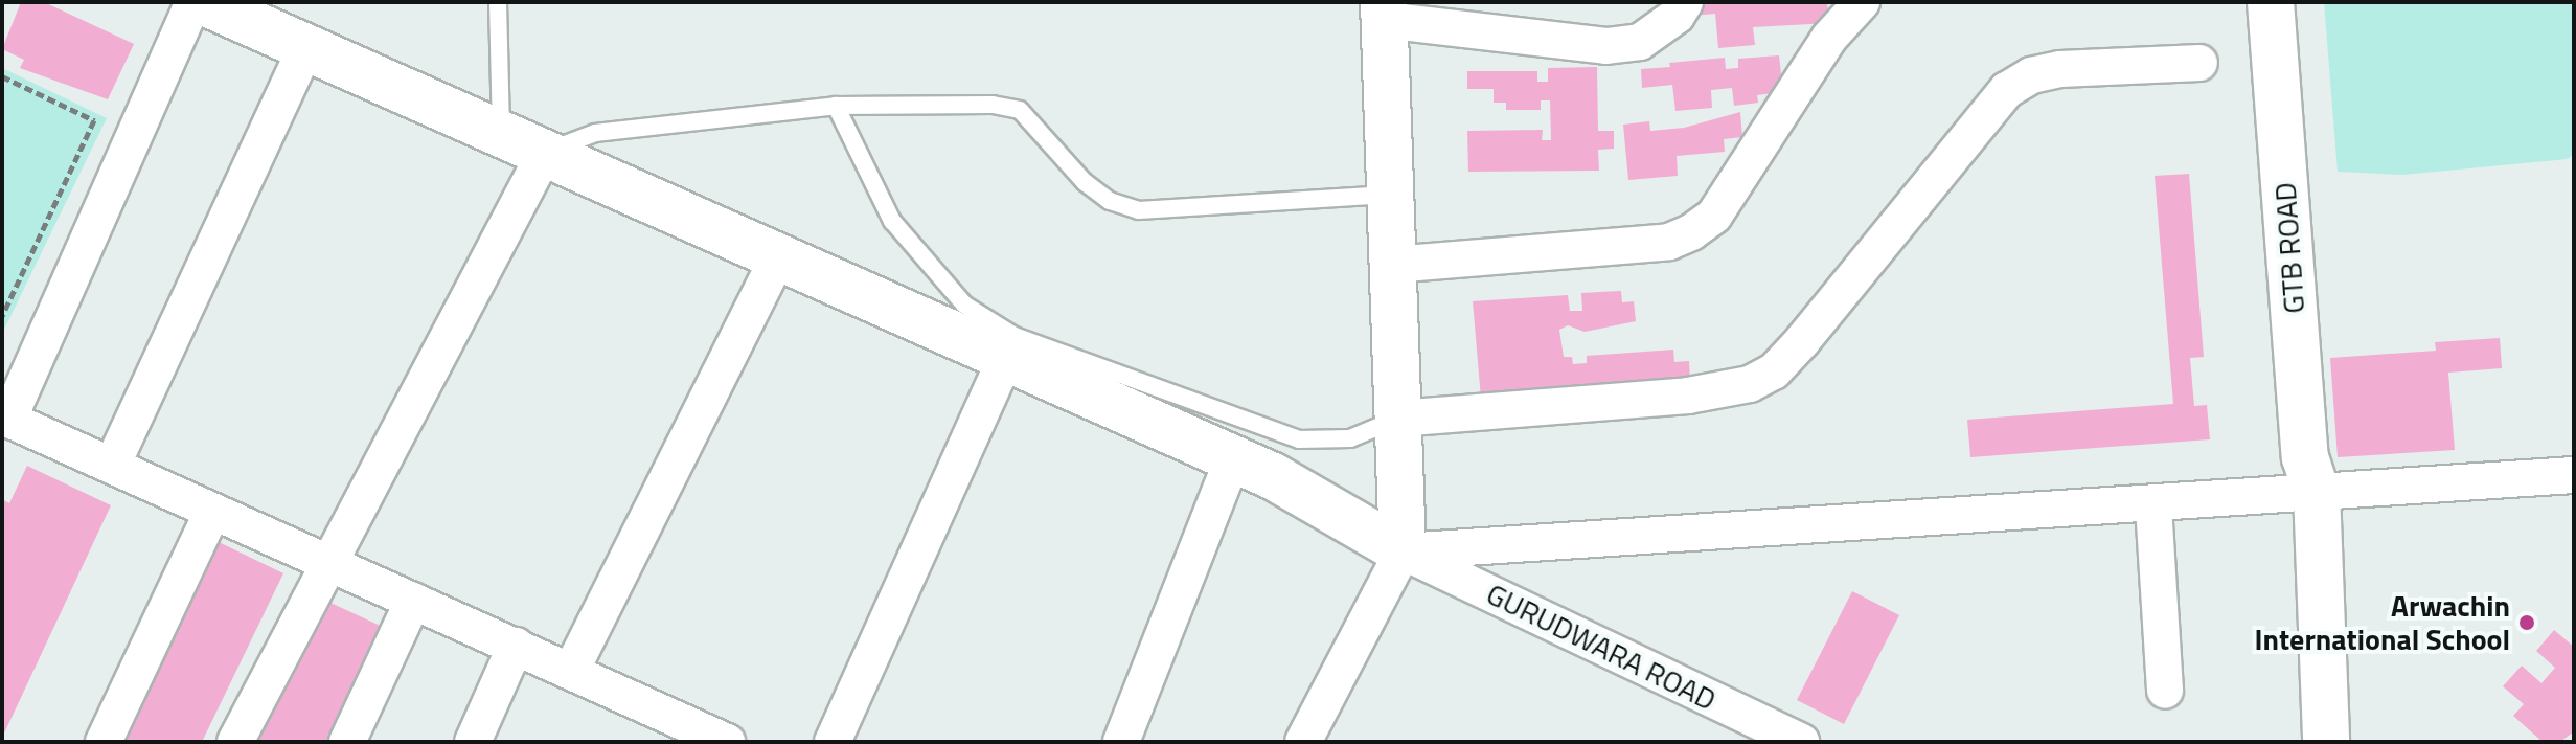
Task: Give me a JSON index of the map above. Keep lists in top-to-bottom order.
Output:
{
  "streets": {
    "street": ["GTB ROAD", "GURUDWARA ROAD"]
  },
  "places": ["Arwachin International School"]
}
